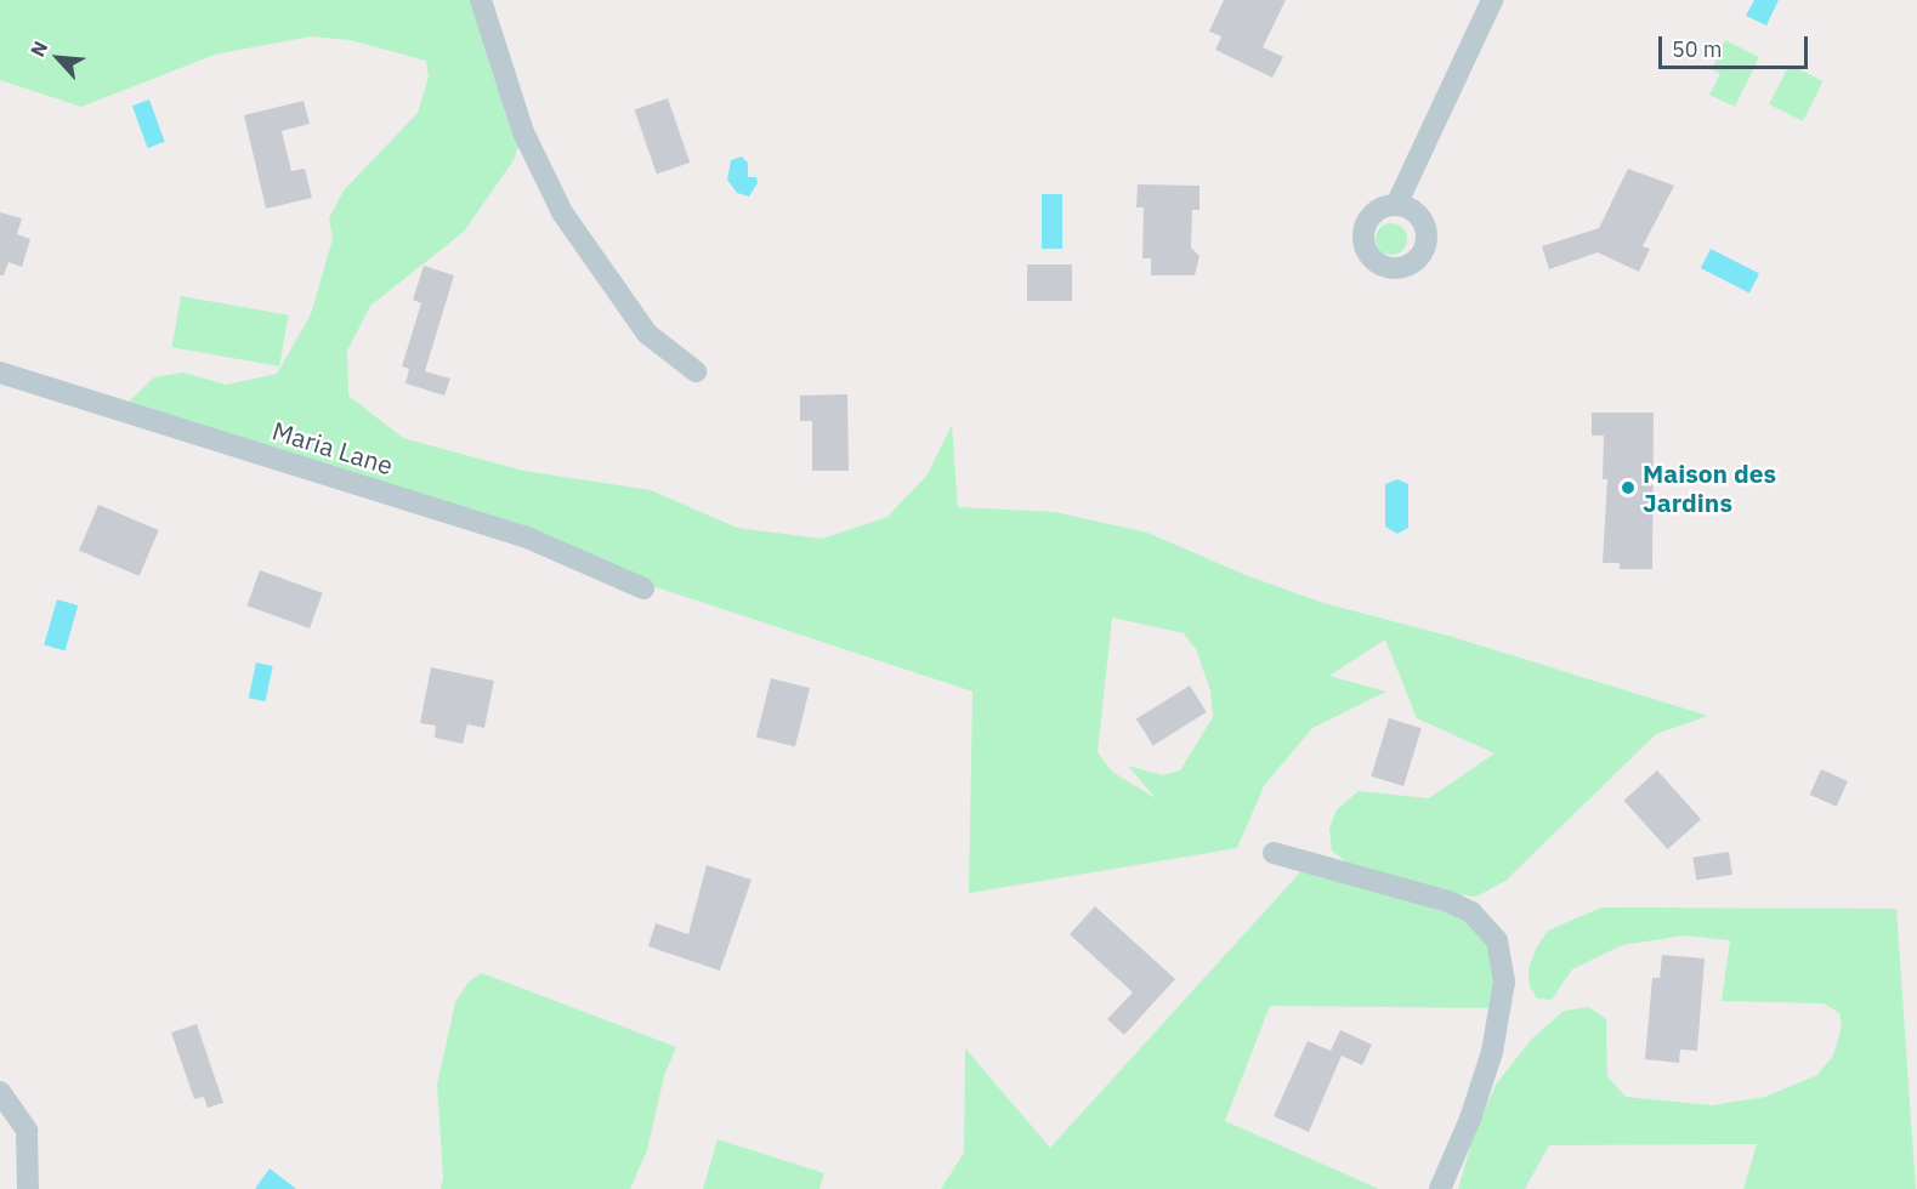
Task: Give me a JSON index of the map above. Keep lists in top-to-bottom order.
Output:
{
  "streets": {
    "street": ["Maria Lane"]
  },
  "places": ["Maison des Jardins"],
  "scale_bar": "50 m",
  "north": "top left"
}
